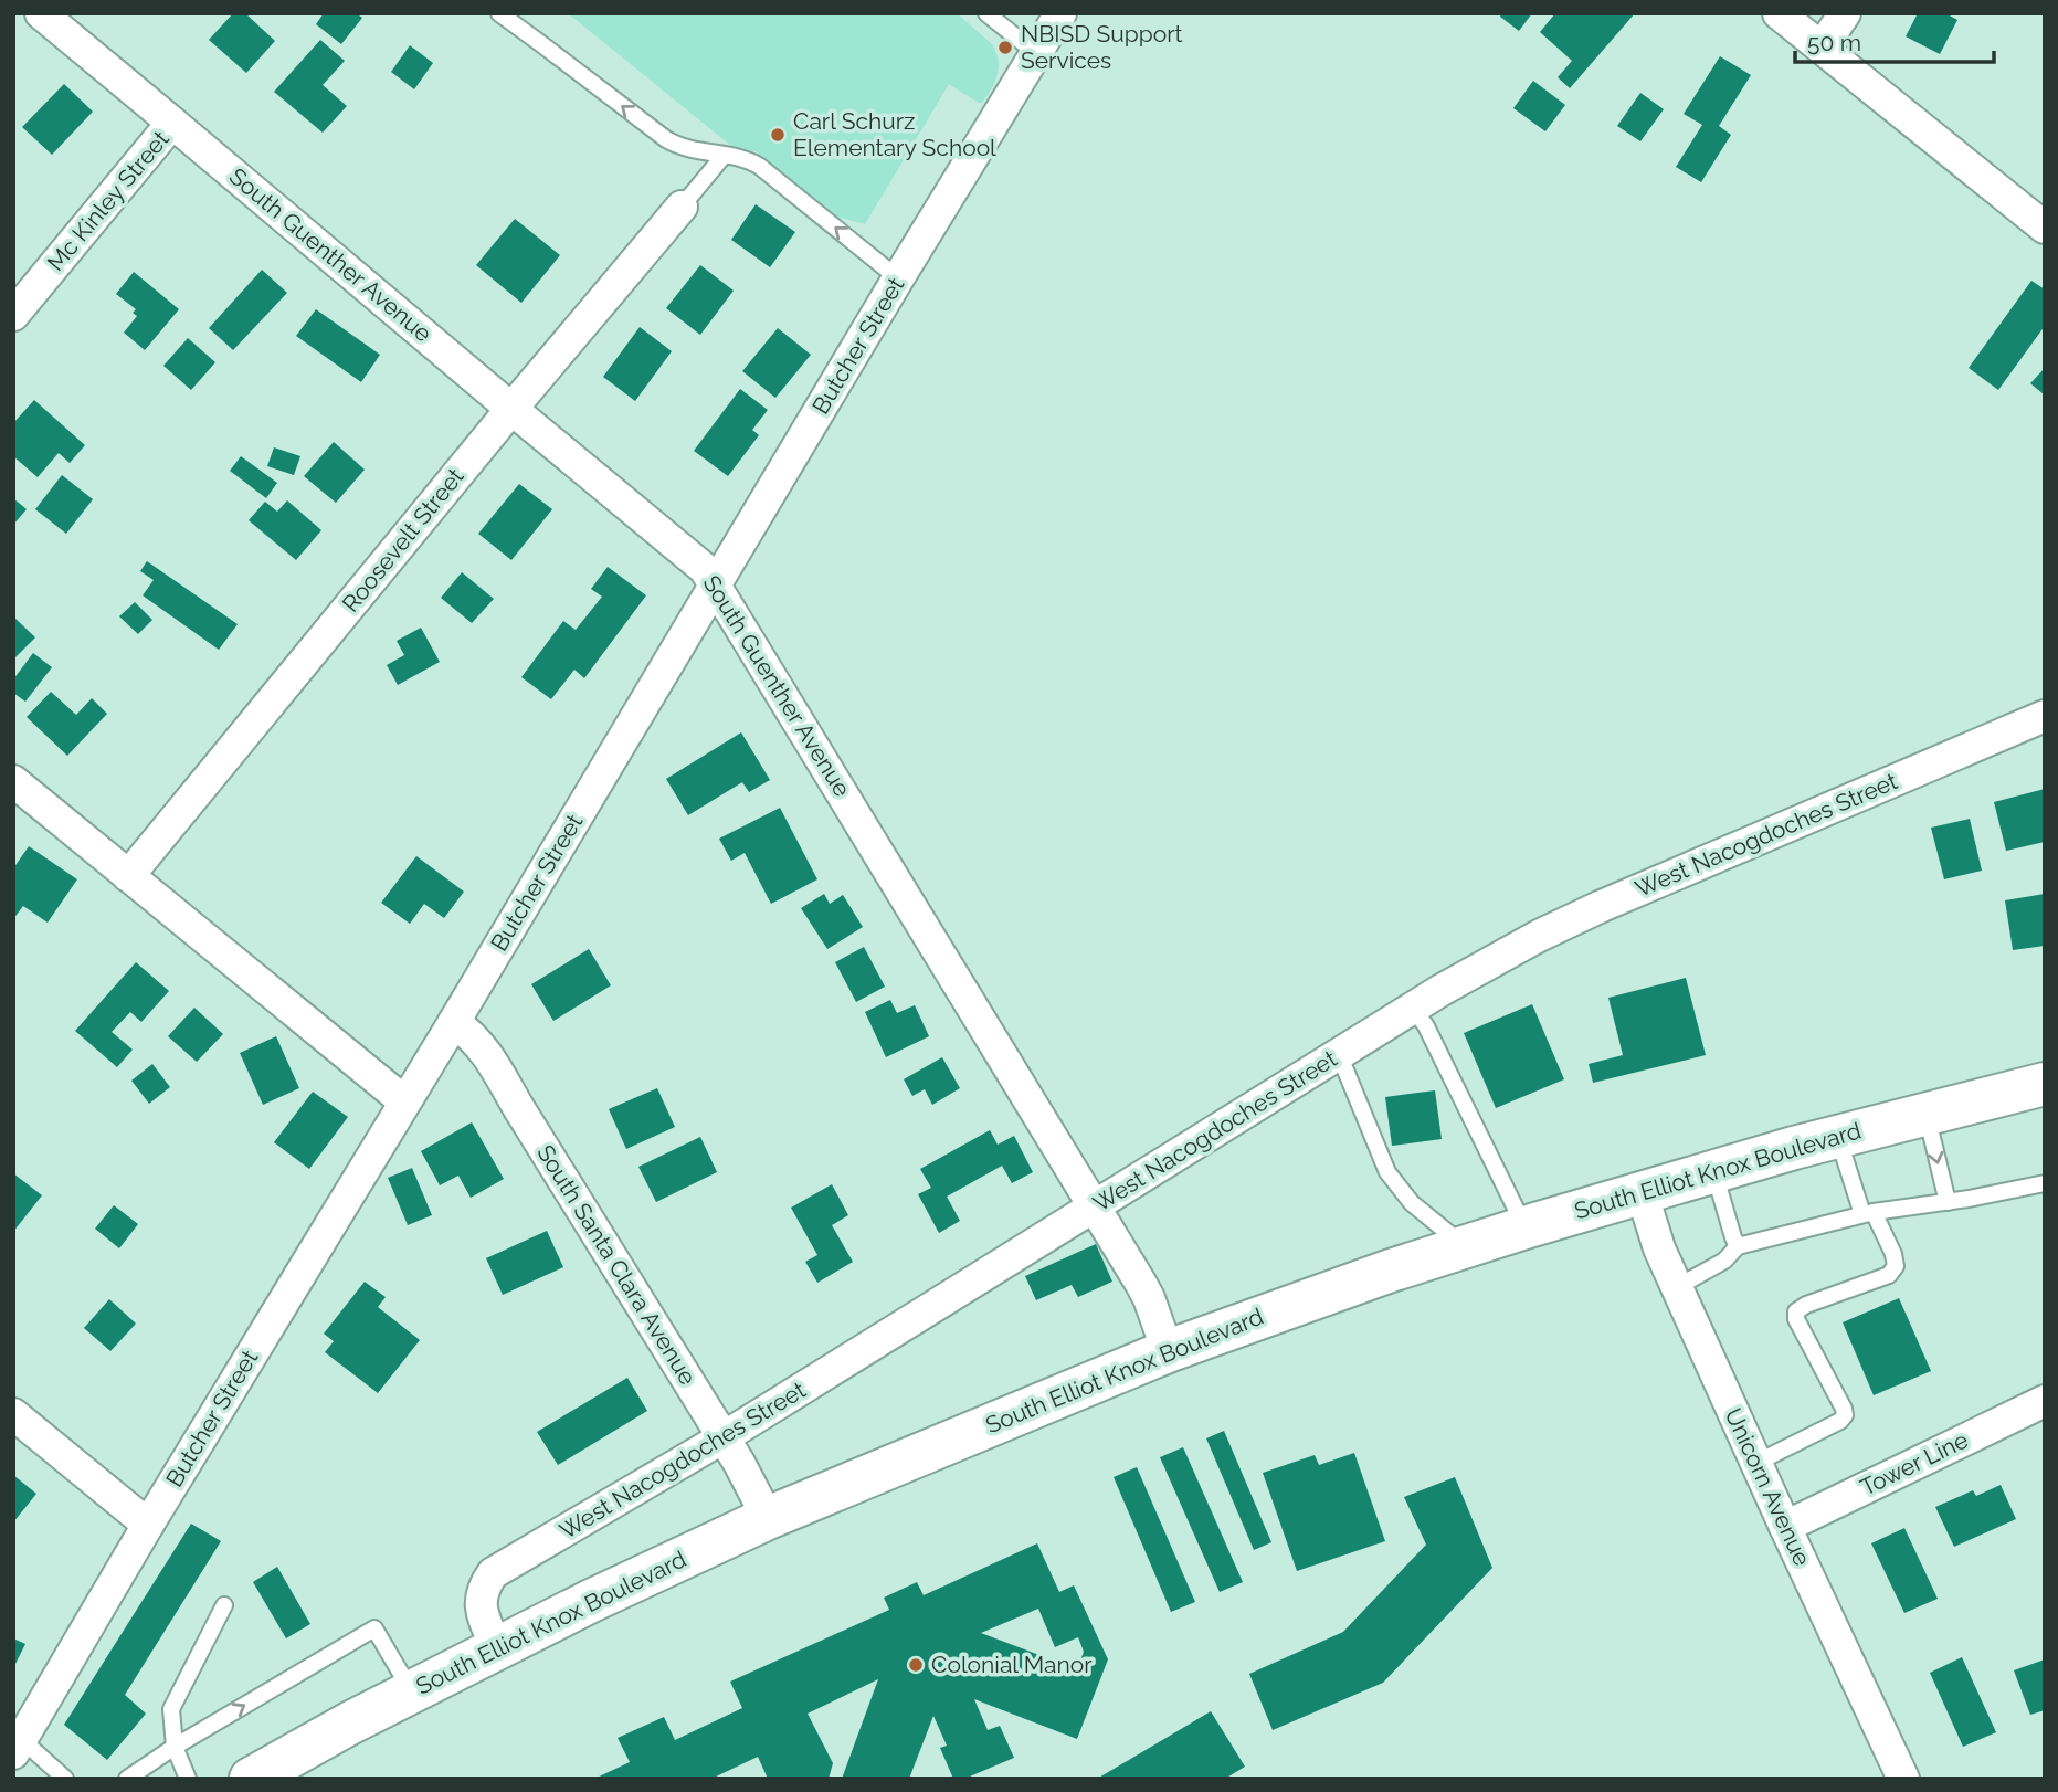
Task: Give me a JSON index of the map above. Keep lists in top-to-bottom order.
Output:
{
  "streets": {
    "main road": ["South Elliot Knox Boulevard"],
    "street": [
      "Mc Kinley Street",
      "South Guenther Avenue",
      "Butcher Street",
      "Roosevelt Street",
      "West Nacogdoches Street",
      "South Santa Clara Avenue",
      "Tower Line",
      "Unicorn Avenue"
    ]
  },
  "crossings": [
    ["Mc Kinley Street", "South Guenther Avenue"],
    ["South Guenther Avenue", "Butcher Street"],
    ["South Guenther Avenue", "Roosevelt Street"],
    ["South Guenther Avenue", "West Nacogdoches Street"],
    ["South Guenther Avenue", "South Elliot Knox Boulevard"],
    ["Butcher Street", "South Santa Clara Avenue"],
    ["West Nacogdoches Street", "South Elliot Knox Boulevard"],
    ["West Nacogdoches Street", "South Santa Clara Avenue"],
    ["South Elliot Knox Boulevard", "South Santa Clara Avenue"],
    ["South Elliot Knox Boulevard", "Unicorn Avenue"],
    ["Tower Line", "Unicorn Avenue"]
  ],
  "places": ["NBISD Support Services", "Carl Schurz Elementary School", "Colonial Manor"],
  "scale_bar": "50 m"
}
